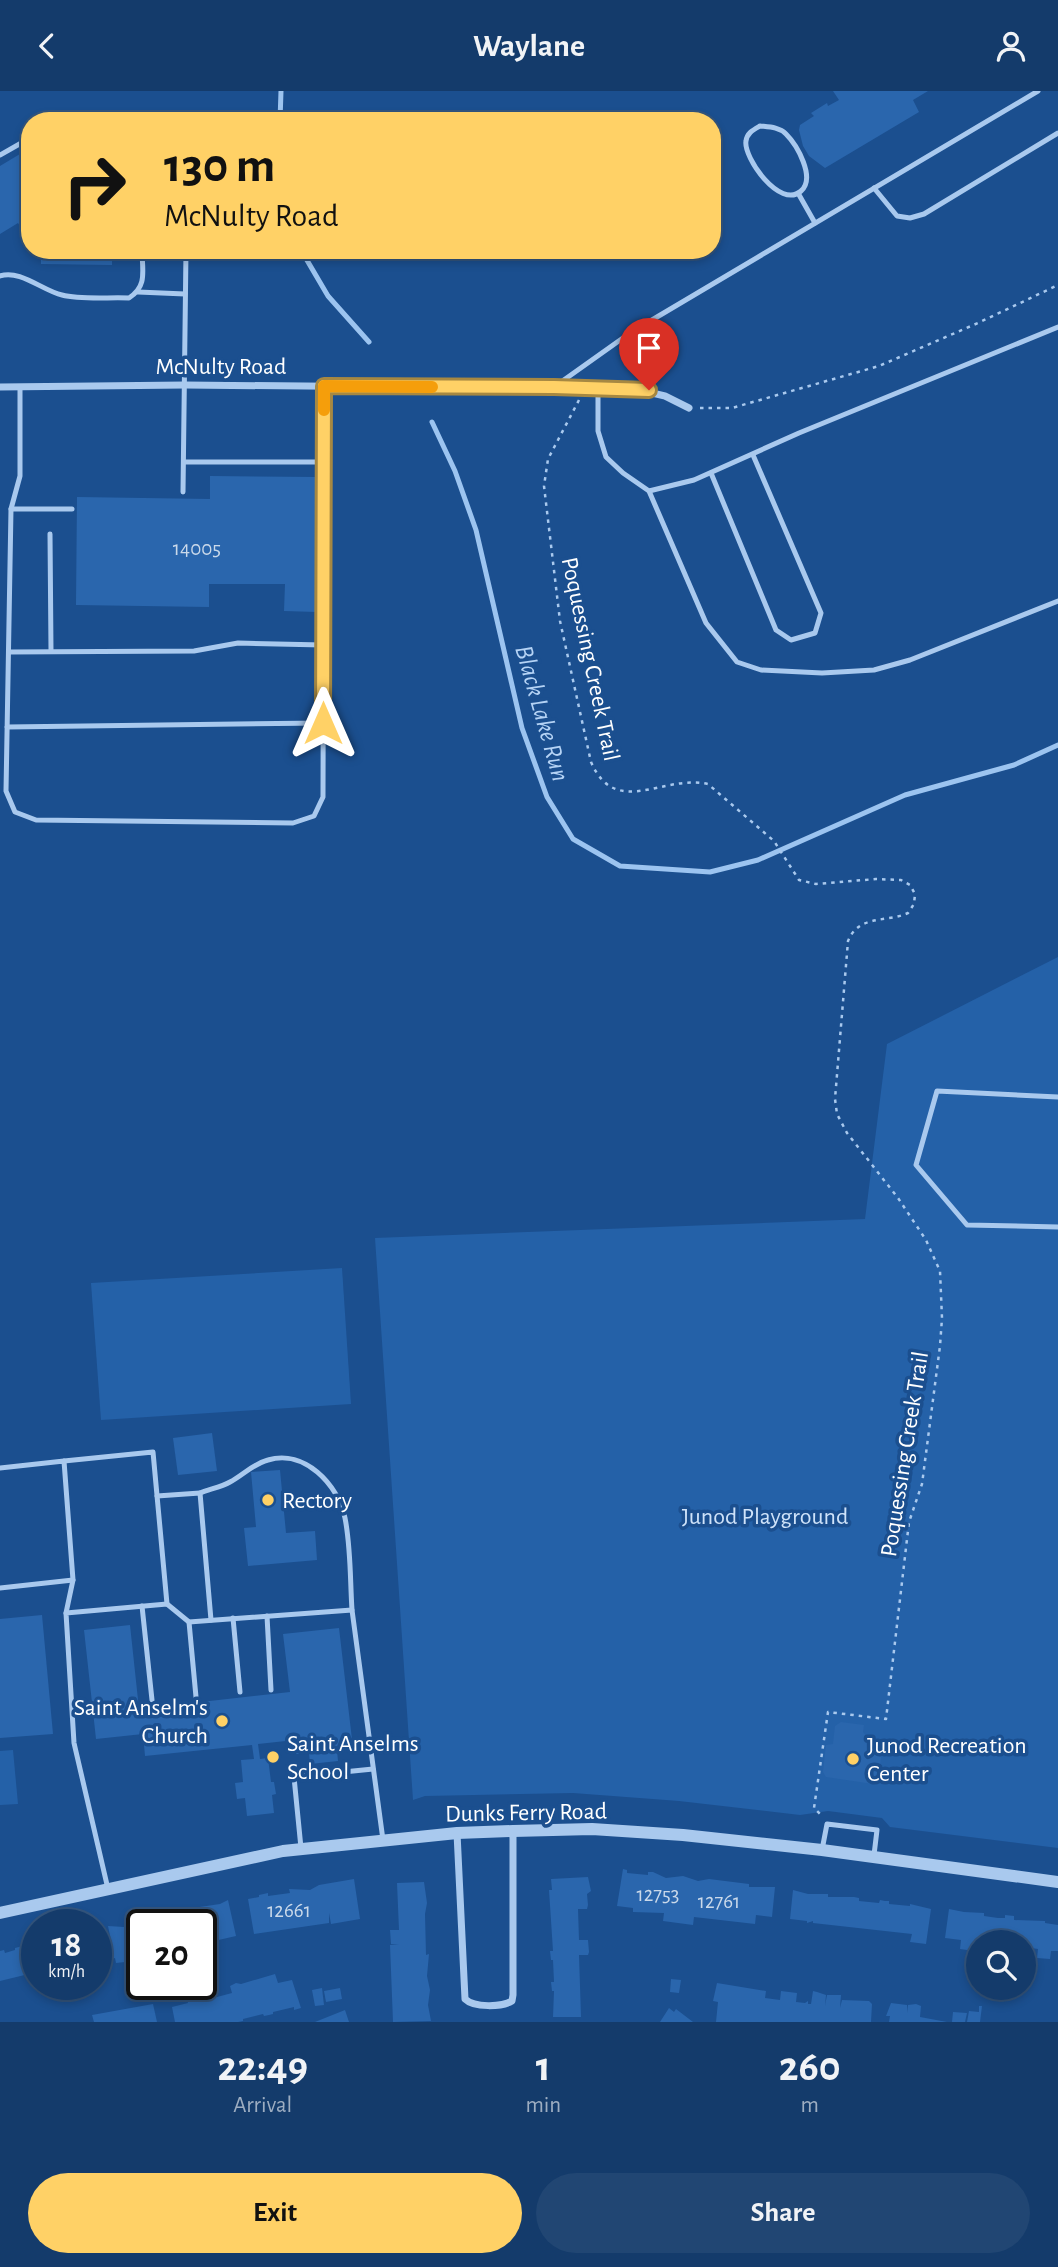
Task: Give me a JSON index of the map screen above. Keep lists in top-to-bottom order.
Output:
{
  "streets": {
    "street": ["McNulty Road", "Dunks Ferry Road"],
    "path": ["Poquessing Creek Trail"]
  },
  "water": ["Black Lake Run"],
  "parks": ["Junod Playground"],
  "places": [
    "Rectory",
    "Saint Anselm's Church",
    "Saint Anselms School",
    "Junod Recreation Center"
  ],
  "house_numbers": [
    "14005",
    "12753",
    "12761",
    "12661"
  ],
  "page": {
    "header": "Waylane",
    "turn": ["130 m", "McNulty Road"],
    "speed": "18 km/h",
    "limit": "20",
    "eta": [
      "22:49",
      "Arrival",
      "1",
      "min",
      "260",
      "m"
    ],
    "buttons": ["Exit", "Share"]
  }
}
